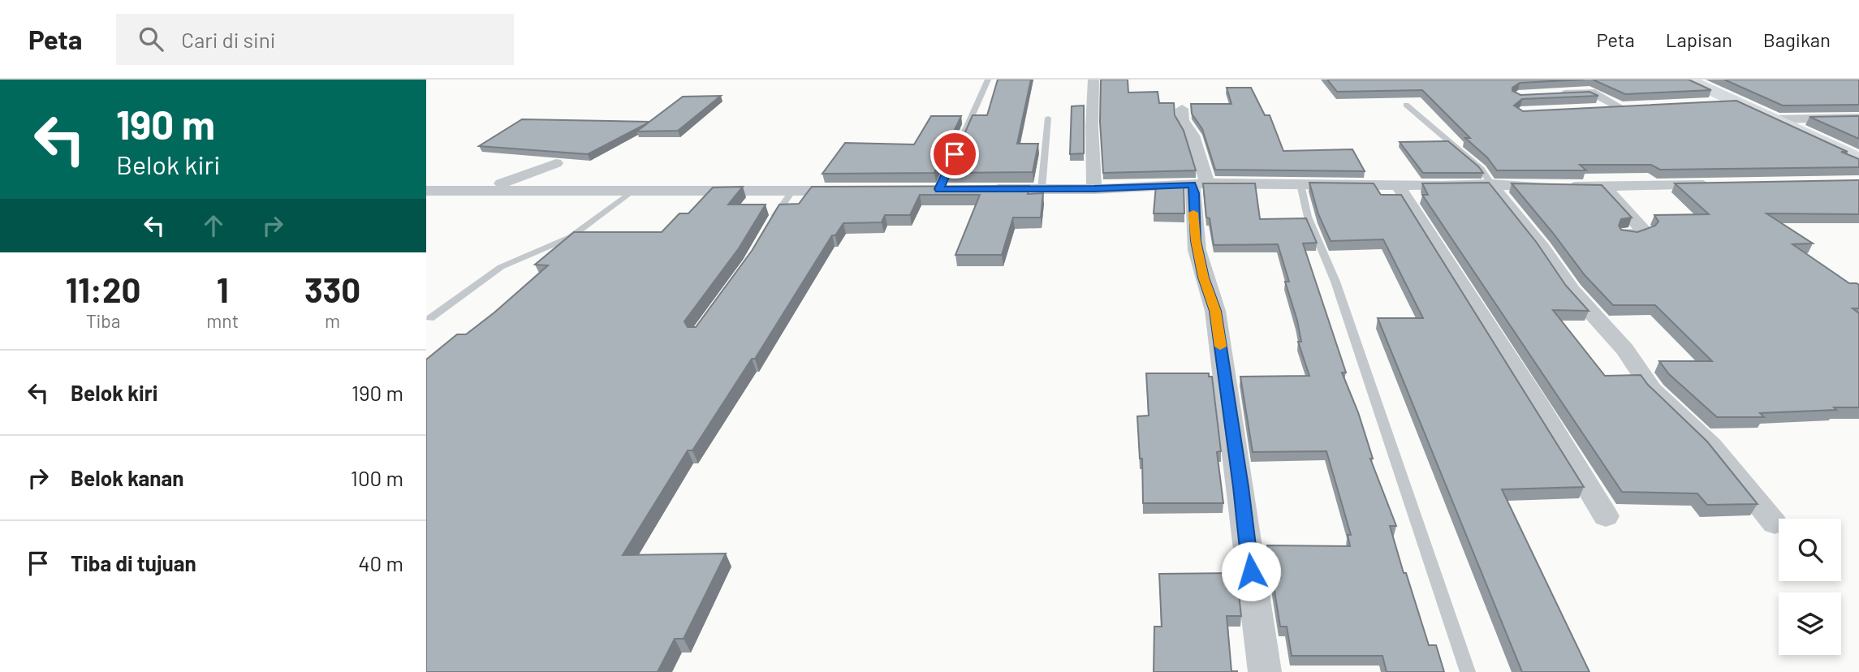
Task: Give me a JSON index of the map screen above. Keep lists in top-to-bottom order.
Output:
{
  "page": {
    "header": "Peta",
    "search": "Cari di sini",
    "nav": ["Peta", "Lapisan", "Bagikan"],
    "turn": ["190 m", "Belok kiri"],
    "eta": [
      "11:20",
      "Tiba",
      "1",
      "mnt",
      "330",
      "m"
    ],
    "list": [
      {
        "name": "Belok kiri",
        "value": "190 m"
      },
      {
        "name": "Belok kanan",
        "value": "100 m"
      },
      {
        "name": "Tiba di tujuan",
        "value": "40 m"
      }
    ]
  }
}
